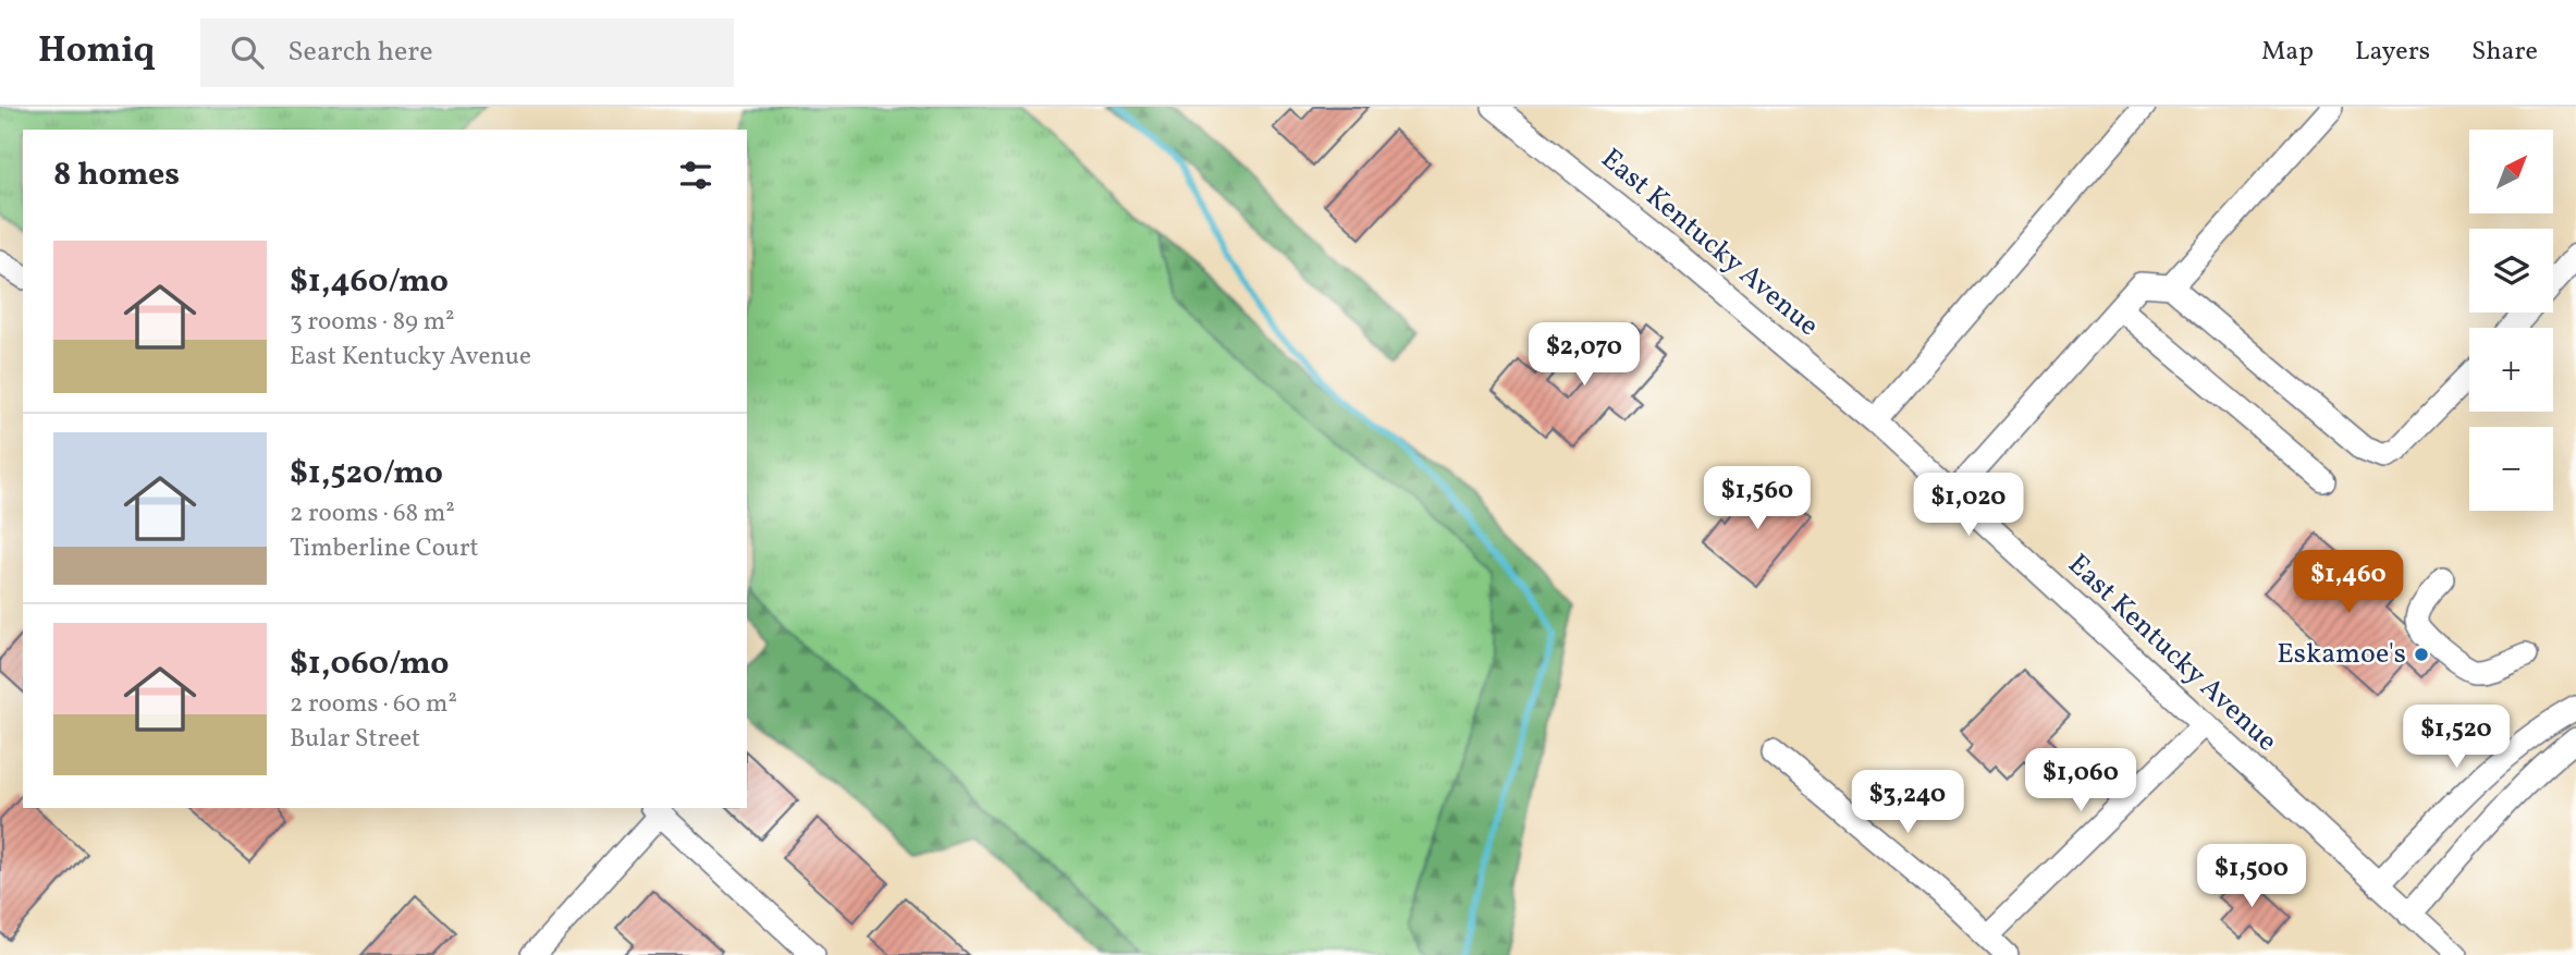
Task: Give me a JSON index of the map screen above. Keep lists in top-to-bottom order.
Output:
{
  "streets": {
    "street": ["East Kentucky Avenue"]
  },
  "places": ["Eskamoe's"],
  "north": "top right",
  "page": {
    "header": "Homiq",
    "search": "Search here",
    "nav": ["Map", "Layers", "Share"],
    "map_buttons": ["+", "−"],
    "heading": "8 homes",
    "list": [
      {
        "name": "$1,460/mo",
        "note": "3 rooms · 89 m² · East Kentucky Avenue"
      },
      {
        "name": "$1,520/mo",
        "note": "2 rooms · 68 m² · Timberline Court"
      },
      {
        "name": "$1,060/mo",
        "note": "2 rooms · 60 m² · Bular Street"
      }
    ],
    "price": [
      "$2,070",
      "$1,560",
      "$1,020",
      "$1,460",
      "$1,520",
      "$1,060",
      "$3,240",
      "$1,500"
    ]
  }
}
